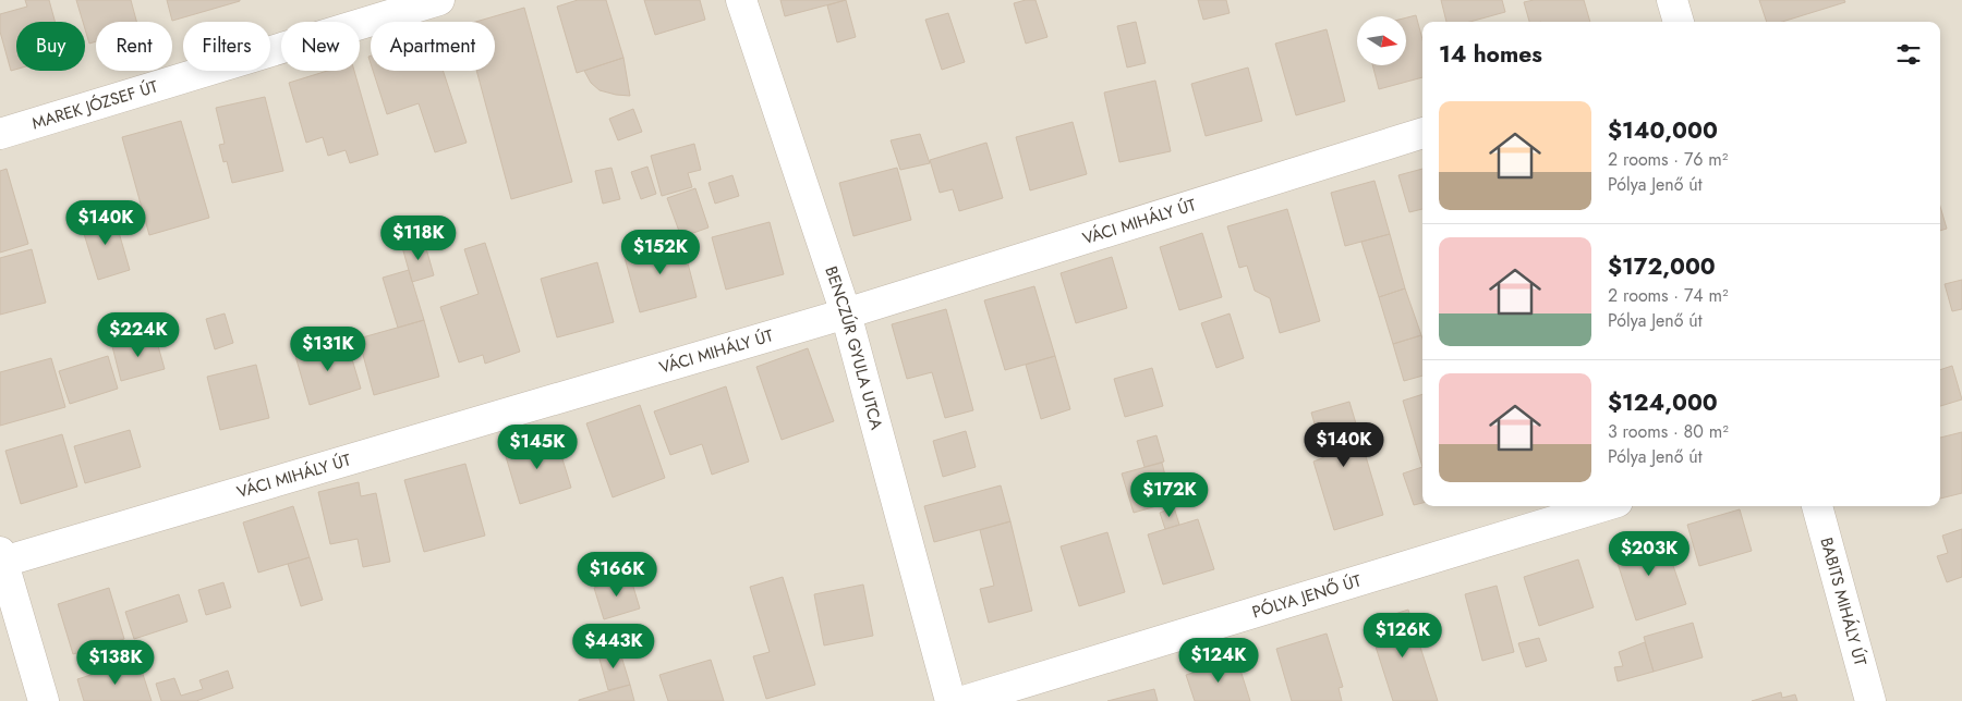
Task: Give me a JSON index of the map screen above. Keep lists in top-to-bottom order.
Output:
{
  "streets": {
    "street": [
      "MAREK JÓZSEF ÚT",
      "VÁCI MIHÁLY ÚT",
      "BENCZÚR GYULA UTCA",
      "PÓLYA JENŐ ÚT",
      "BABITS MIHÁLY ÚT"
    ]
  },
  "crossings": [
    ["VÁCI MIHÁLY ÚT", "BENCZÚR GYULA UTCA"]
  ],
  "north": "right",
  "page": {
    "chip": [
      "Buy",
      "Rent",
      "Filters",
      "New",
      "Apartment"
    ],
    "heading": "14 homes",
    "list": [
      {
        "name": "$140,000",
        "note": "2 rooms · 76 m² · Pólya Jenő út"
      },
      {
        "name": "$172,000",
        "note": "2 rooms · 74 m² · Pólya Jenő út"
      },
      {
        "name": "$124,000",
        "note": "3 rooms · 80 m² · Pólya Jenő út"
      }
    ],
    "price": [
      "$140K",
      "$118K",
      "$152K",
      "$224K",
      "$131K",
      "$140K",
      "$145K",
      "$172K",
      "$203K",
      "$166K",
      "$126K",
      "$443K",
      "$124K",
      "$138K"
    ]
  }
}
